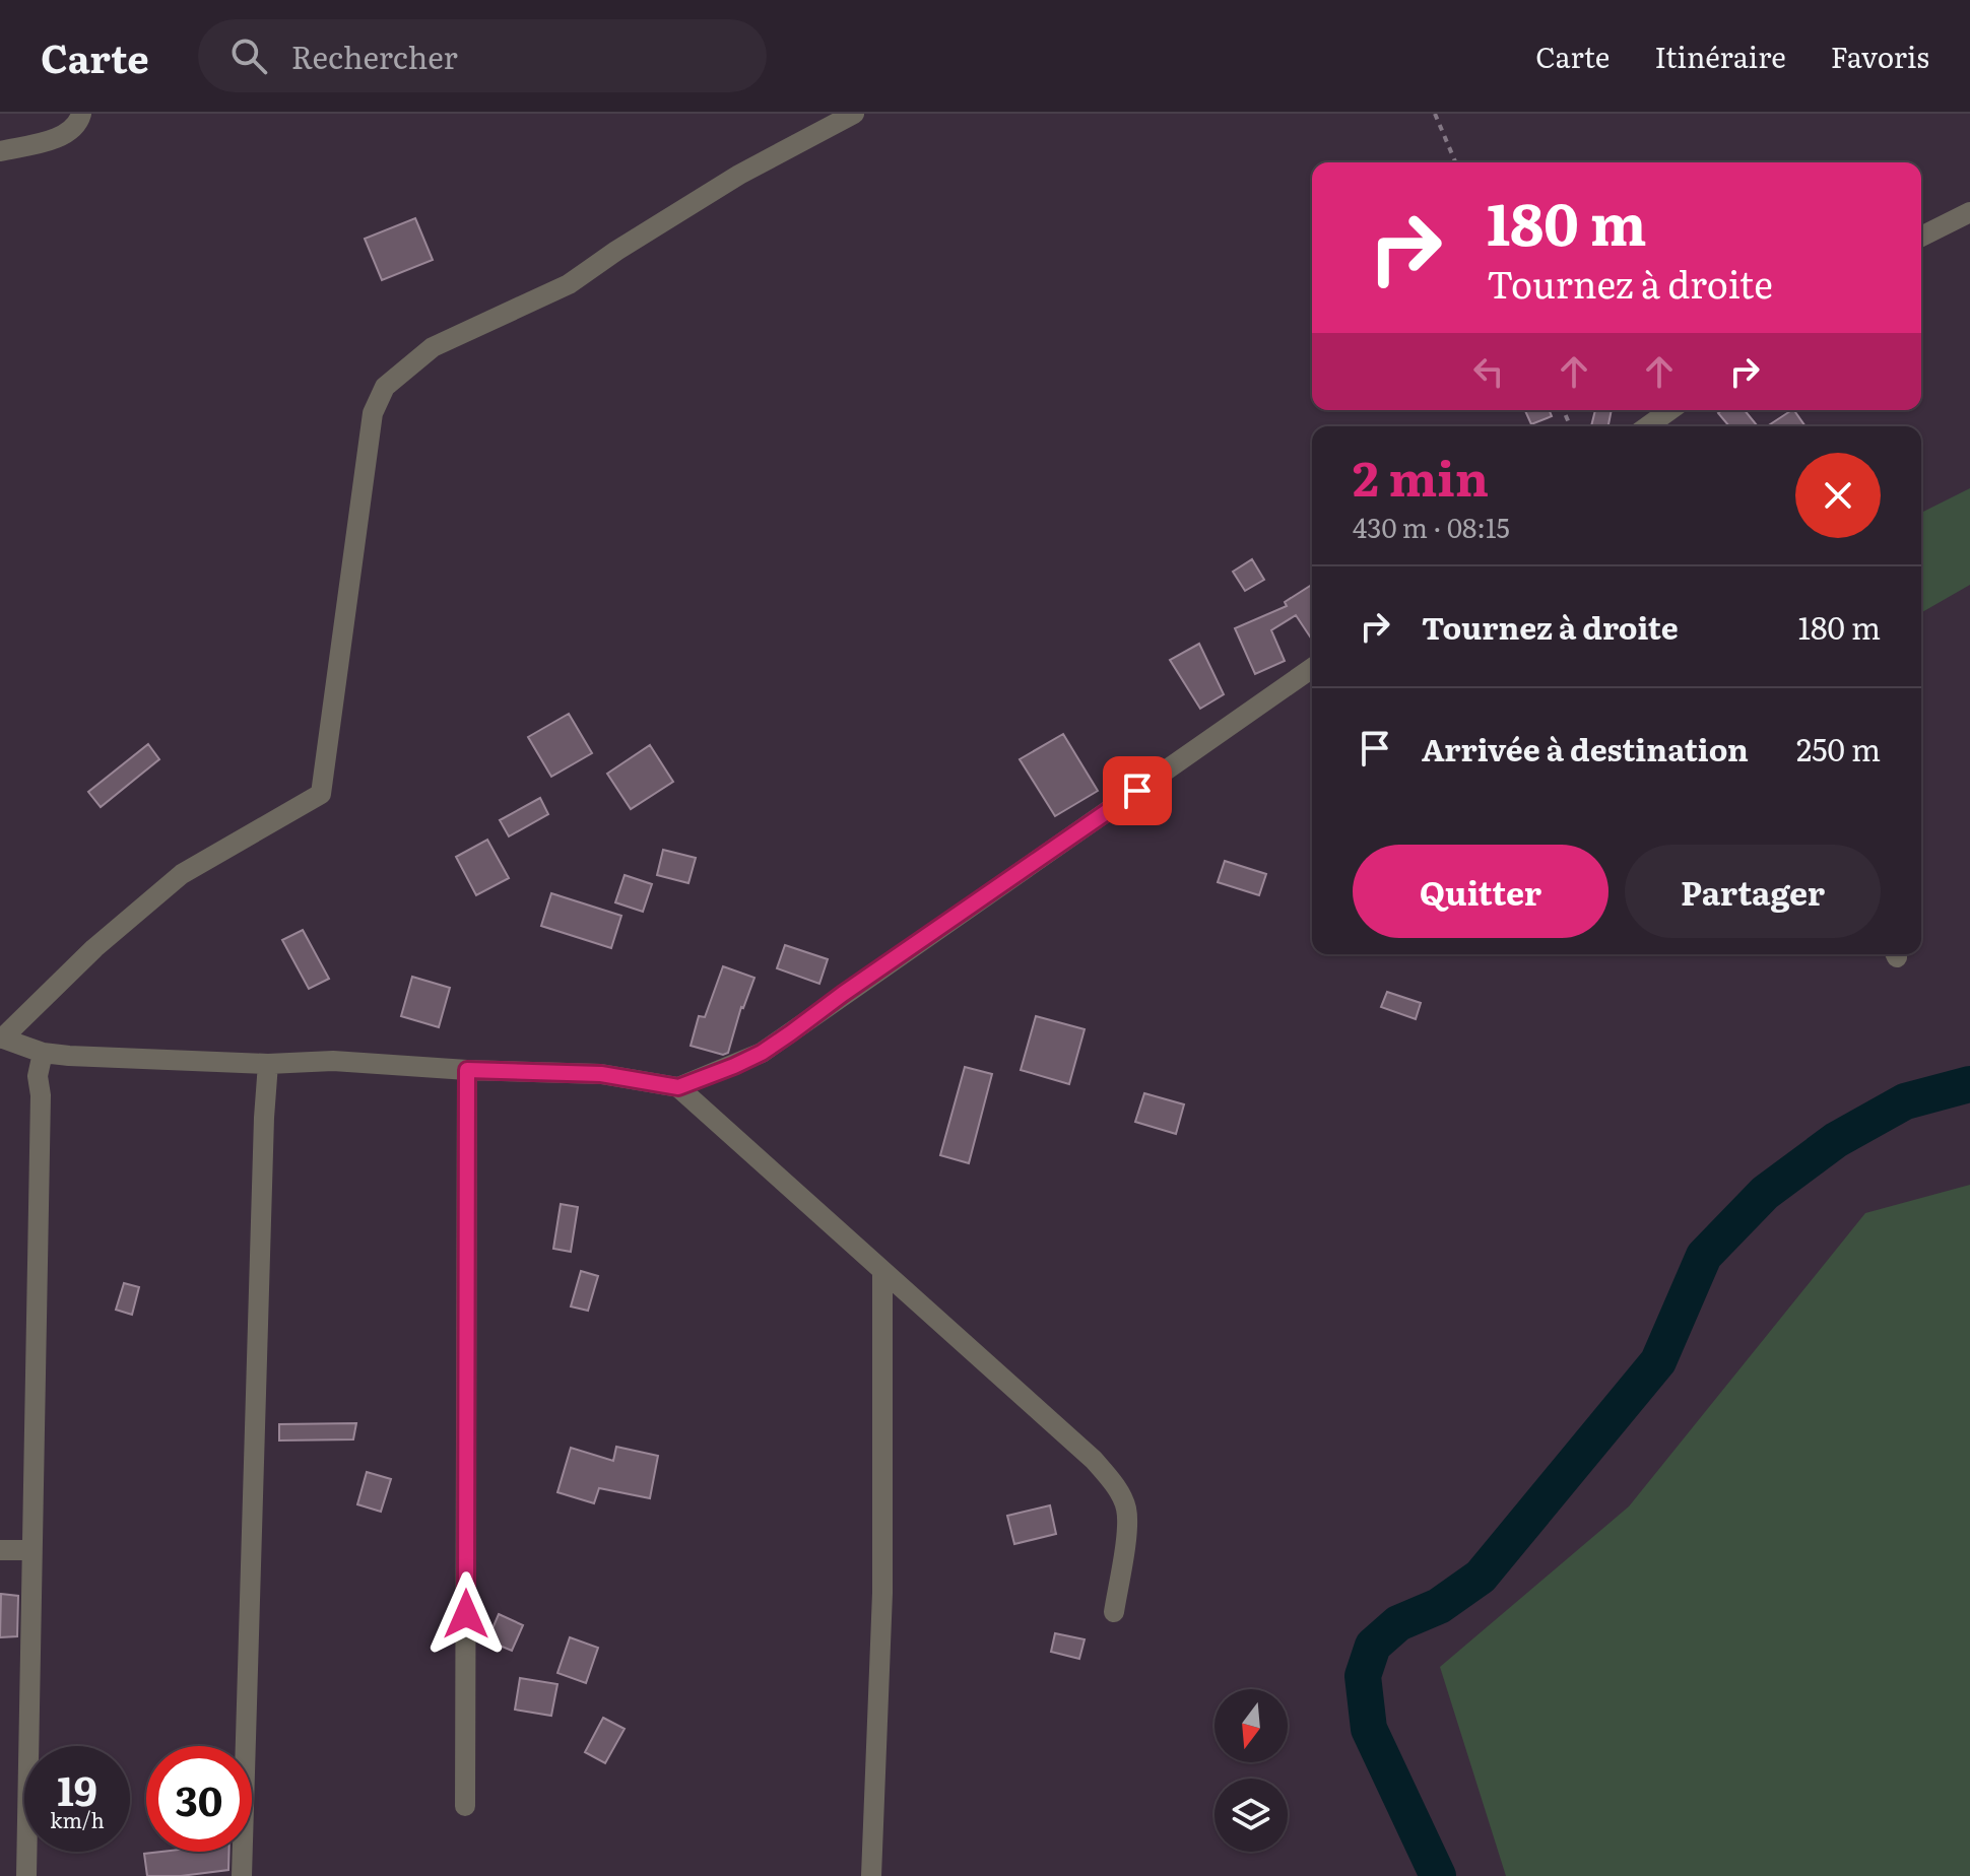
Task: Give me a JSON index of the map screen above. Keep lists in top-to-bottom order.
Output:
{
  "north": "bottom",
  "page": {
    "header": "Carte",
    "search": "Rechercher",
    "nav": ["Carte", "Itinéraire", "Favoris"],
    "turn": ["180 m", "Tournez à droite"],
    "heading": ["2 min", "430 m · 08:15"],
    "list": [
      {
        "name": "Tournez à droite",
        "value": "180 m"
      },
      {
        "name": "Arrivée à destination",
        "value": "250 m"
      }
    ],
    "buttons": ["Quitter", "Partager"],
    "speed": "19 km/h",
    "limit": "30"
  }
}
